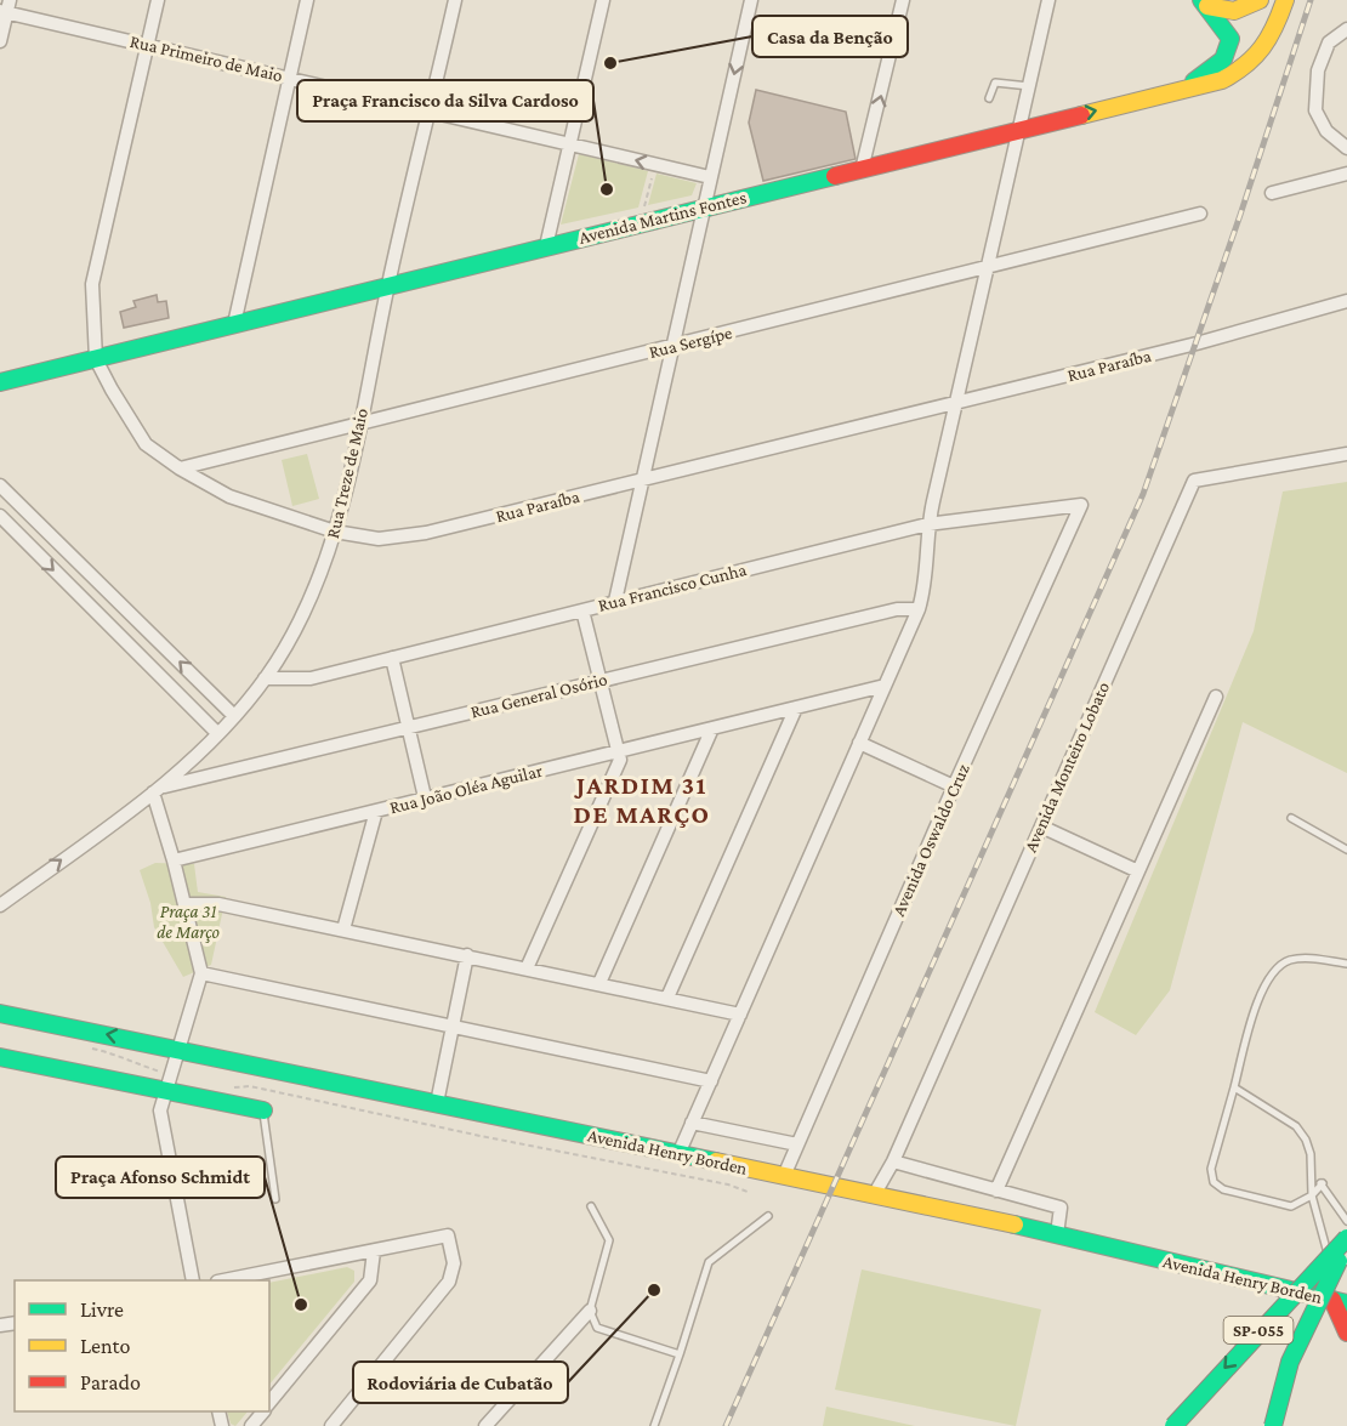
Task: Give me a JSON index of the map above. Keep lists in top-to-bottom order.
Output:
{
  "streets": {
    "main road": ["Avenida Martins Fontes", "Avenida Henry Borden", "SP-055"],
    "street": [
      "Rua Primeiro de Maio",
      "Rua Sergípe",
      "Rua Paraíba",
      "Rua Treze de Maio",
      "Rua Francisco Cunha",
      "Rua General Osório",
      "Avenida Monteiro Lobato",
      "Rua João Oléa Aguilar",
      "Avenida Oswaldo Cruz"
    ]
  },
  "crossings": [
    ["Rua Primeiro de Maio", "Rua Paraíba"],
    ["Rua Primeiro de Maio", "Rua Treze de Maio"],
    ["Avenida Martins Fontes", "Rua Paraíba"],
    ["Avenida Martins Fontes", "Rua Treze de Maio"],
    ["Rua Sergípe", "Rua Paraíba"],
    ["Rua Sergípe", "Rua Treze de Maio"],
    ["Rua Paraíba", "Rua Treze de Maio"],
    ["Rua Treze de Maio", "Rua Francisco Cunha"],
    ["Rua Treze de Maio", "Rua General Osório"],
    ["Rua Francisco Cunha", "Avenida Oswaldo Cruz"],
    ["Avenida Monteiro Lobato", "Avenida Henry Borden"],
    ["Avenida Oswaldo Cruz", "Avenida Henry Borden"]
  ],
  "districts": ["JARDIM 31 DE MARÇO"],
  "parks": ["Praça 31 de Março"],
  "places": [
    "Casa da Benção",
    "Praça Francisco da Silva Cardoso",
    "Rodoviária de Cubatão",
    "Praça Afonso Schmidt"
  ],
  "legend": ["Livre", "Lento", "Parado"]
}
